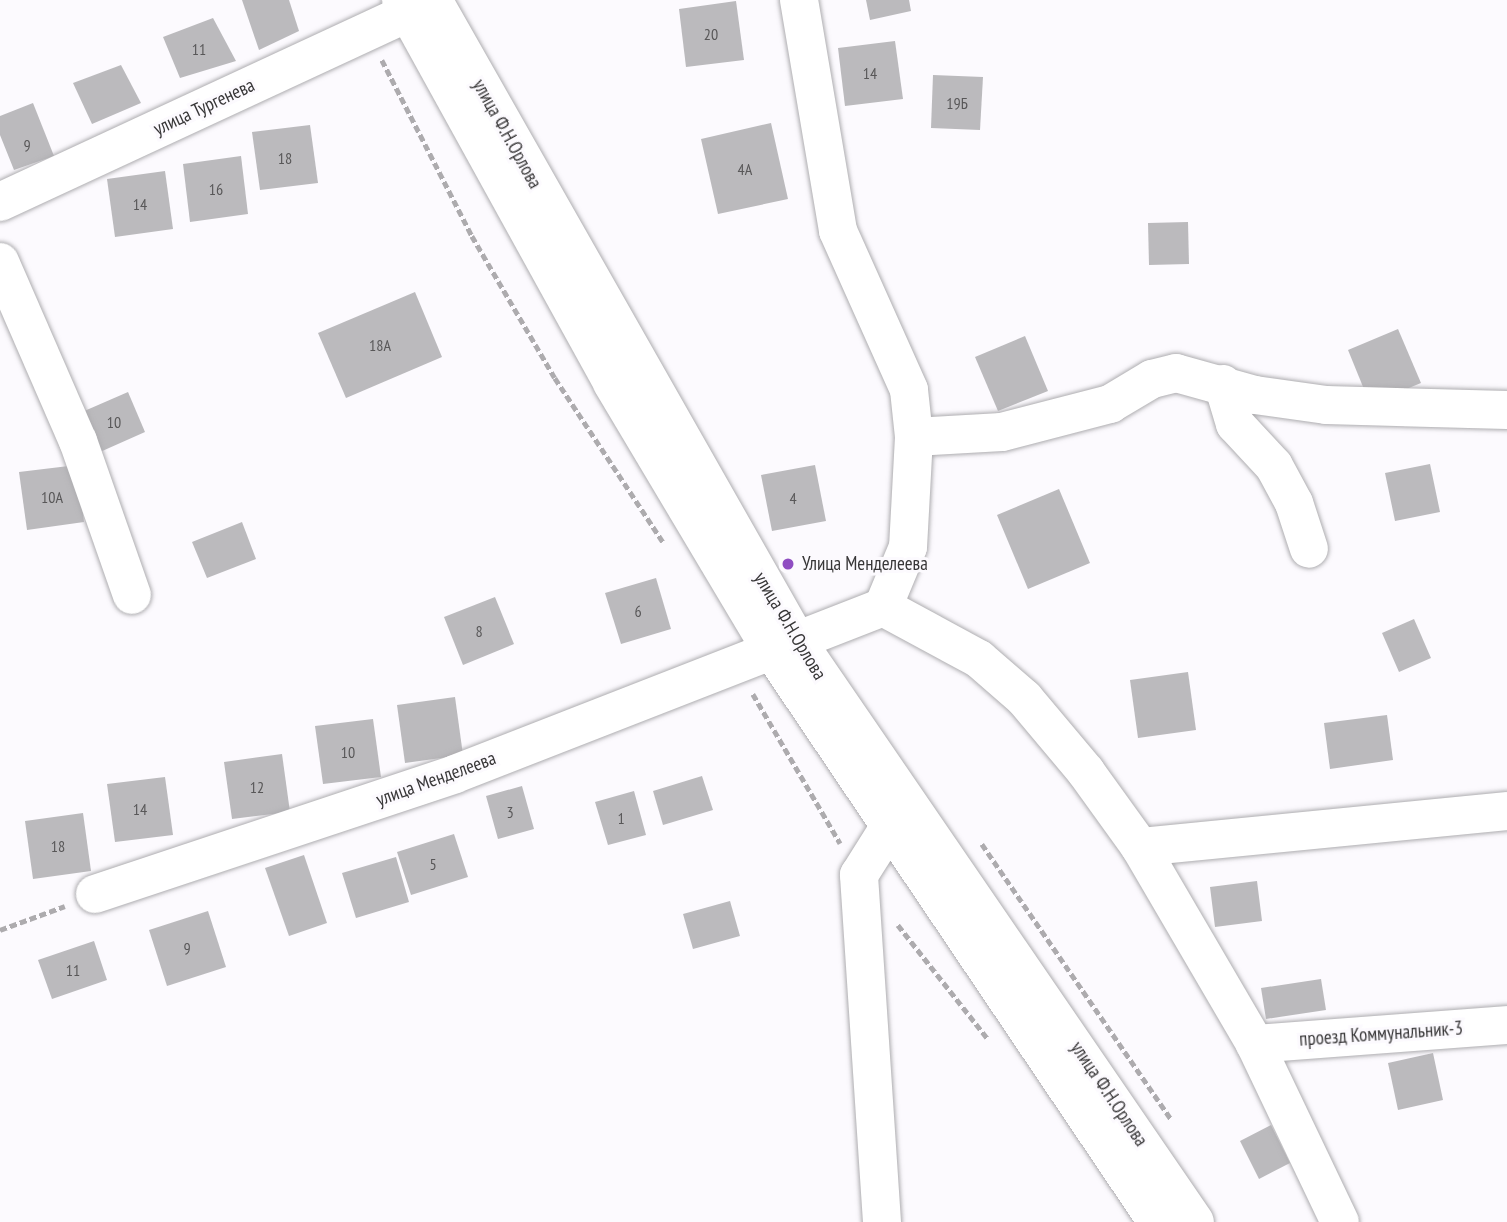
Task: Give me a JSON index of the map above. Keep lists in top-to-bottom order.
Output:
{
  "streets": {
    "street": [
      "улица Тургенева",
      "улица Ф.Н.Орлова",
      "улица Менделеева",
      "проезд Коммунальник-3"
    ]
  },
  "crossings": [
    ["улица Тургенева", "улица Ф.Н.Орлова"],
    ["улица Ф.Н.Орлова", "улица Менделеева"]
  ],
  "places": ["Улица Менделеева"],
  "house_numbers": [
    "20",
    "11",
    "14",
    "19Б",
    "9",
    "18",
    "4А",
    "16",
    "14",
    "18А",
    "10",
    "10А",
    "4",
    "6",
    "8",
    "10",
    "12",
    "14",
    "3",
    "1",
    "18",
    "5",
    "9",
    "11"
  ]
}
